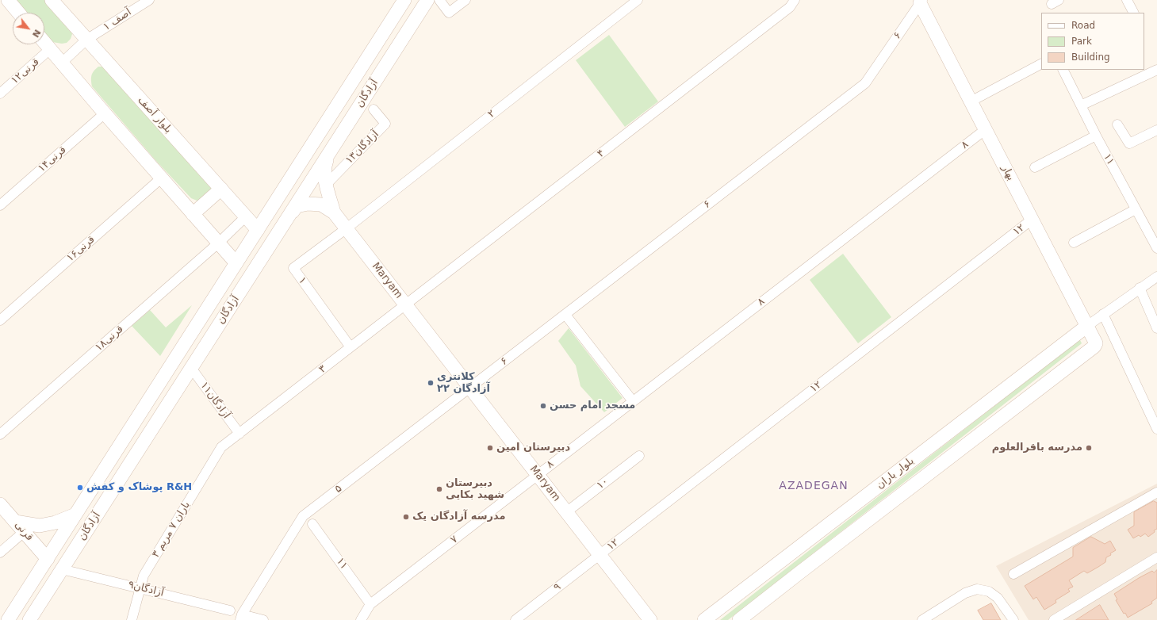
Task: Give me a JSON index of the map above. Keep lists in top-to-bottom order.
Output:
{
  "streets": {
    "street": [
      "۱ آصف",
      "۶",
      "قرنی۱۲",
      "آزادگان",
      "۲",
      "بلوار آصف",
      "۸",
      "آزادگان۱۳",
      "۴",
      "قرنی۱۴",
      "۱۱",
      "بهار",
      "۱۲",
      "قرنی۱۶",
      "۱",
      "Maryam",
      "قرنی۱۸",
      "۳",
      "آزادگان۱۱",
      "بلوار باران",
      "۱۰",
      "۵",
      "باران ۷ مریم ۳",
      "قرنی",
      "۷",
      "۹",
      "آزادگان۹"
    ]
  },
  "crossings": [
    ["۱ آصف", "بلوار آصف"],
    ["۶", "بهار"],
    ["۶", "Maryam"],
    ["۶", "۵"],
    ["آزادگان", "بلوار آصف"],
    ["آزادگان", "آزادگان۱۱"],
    ["آزادگان", "قرنی"],
    ["آزادگان", "آزادگان۹"],
    ["۲", "۱"],
    ["۲", "Maryam"],
    ["بلوار آصف", "قرنی۱۸"],
    ["۸", "بهار"],
    ["۸", "Maryam"],
    ["۸", "۷"],
    ["۴", "Maryam"],
    ["۴", "۳"],
    ["۱۱", "۷"],
    ["بهار", "۱۲"],
    ["بهار", "بلوار باران"],
    ["۱۲", "Maryam"],
    ["۱۲", "۹"],
    ["۱", "Maryam"],
    ["۱", "۳"],
    ["Maryam", "۳"],
    ["Maryam", "۱۰"],
    ["Maryam", "۵"],
    ["Maryam", "۷"],
    ["Maryam", "۹"],
    ["۳", "آزادگان۱۱"],
    ["۳", "باران ۷ مریم ۳"],
    ["آزادگان۱۱", "باران ۷ مریم ۳"],
    ["باران ۷ مریم ۳", "آزادگان۹"]
  ],
  "districts": ["AZADEGAN"],
  "places": [
    "کلانتری ۲۲ آزادگان",
    "مسجد امام حسن",
    "دبیرستان امین",
    "مدرسه باقرالعلوم",
    "پوشاک و کفش R&H",
    "دبیرستان شهید بکایی",
    "مدرسه آزادگان یک"
  ],
  "legend": ["Road", "Park", "Building"],
  "north": "bottom right"
}
